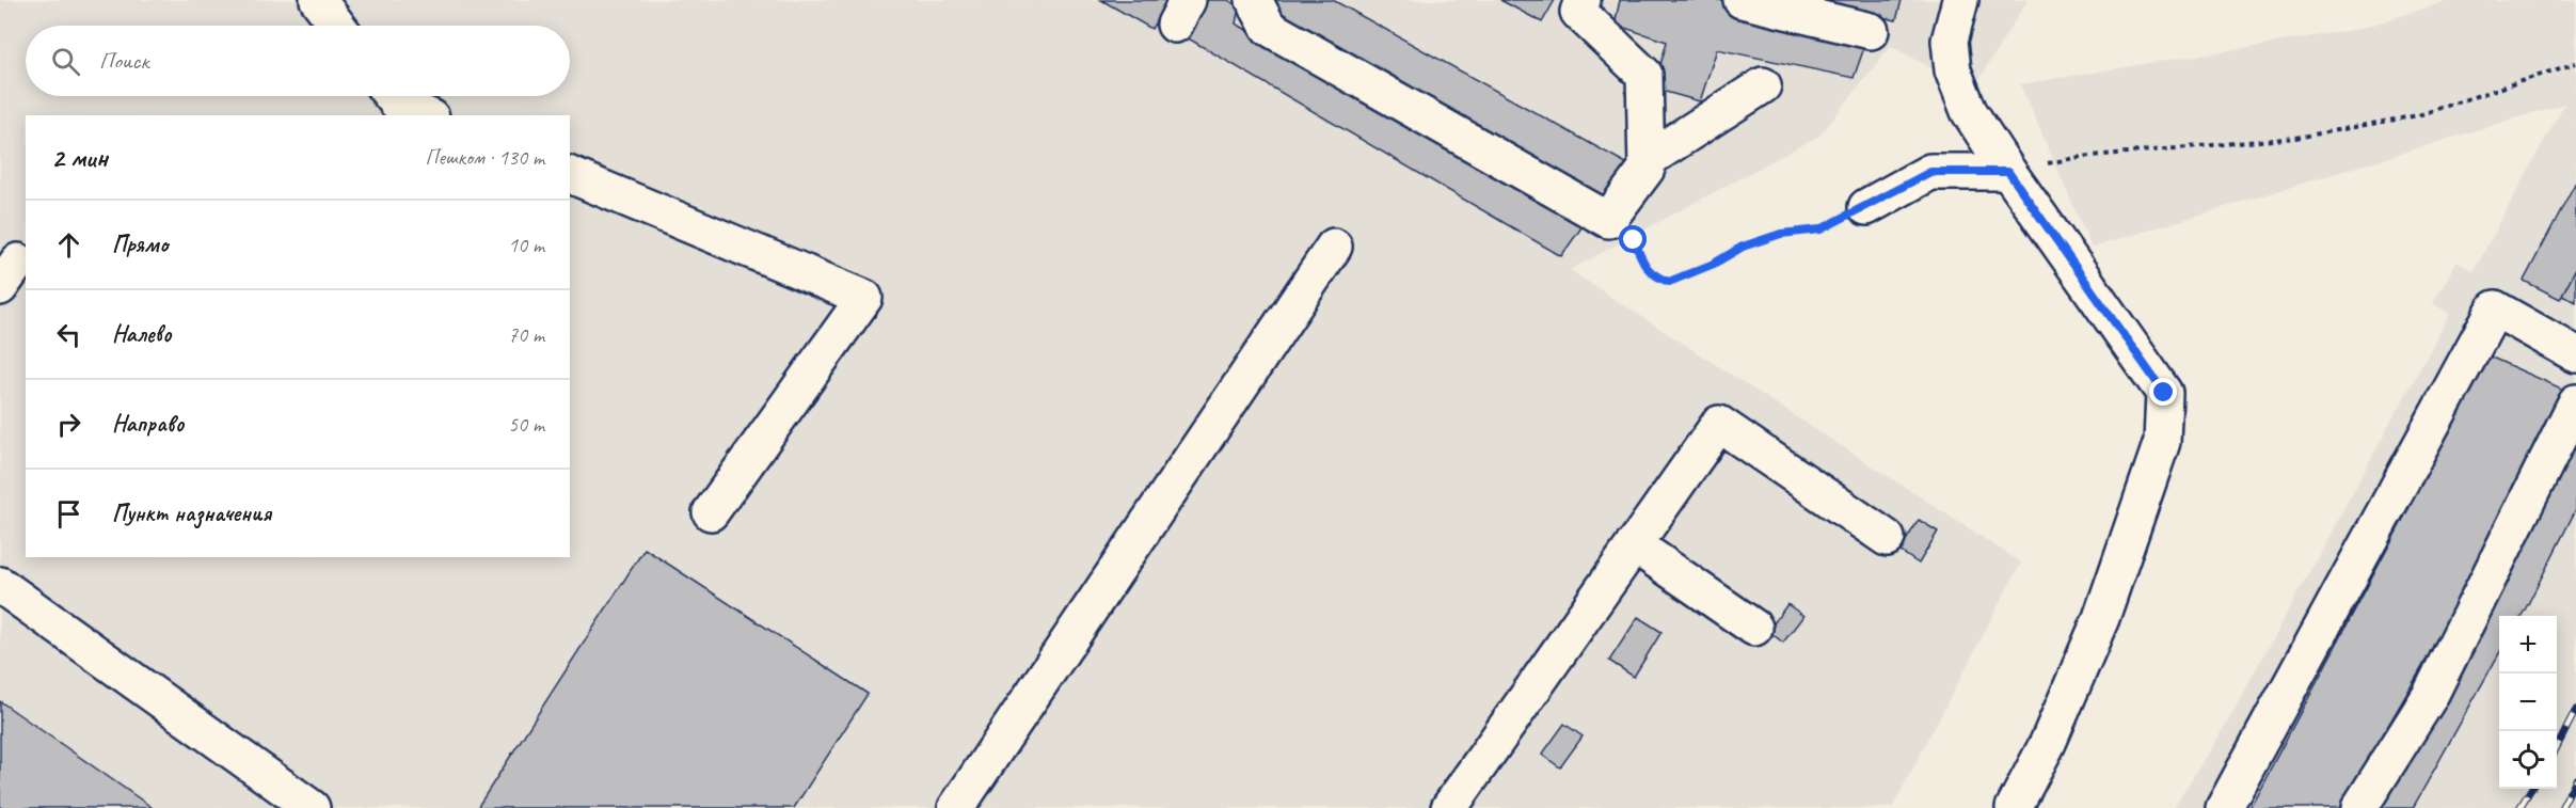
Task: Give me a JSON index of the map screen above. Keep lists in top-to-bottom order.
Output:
{
  "page": {
    "search": "Поиск",
    "heading": ["2 мин", "Пешком · 130 m"],
    "list": [
      ["Прямо", "10 m"],
      ["Налево", "70 m"],
      ["Направо", "50 m"],
      "Пункт назначения"
    ],
    "map_buttons": ["+", "−"]
  }
}
